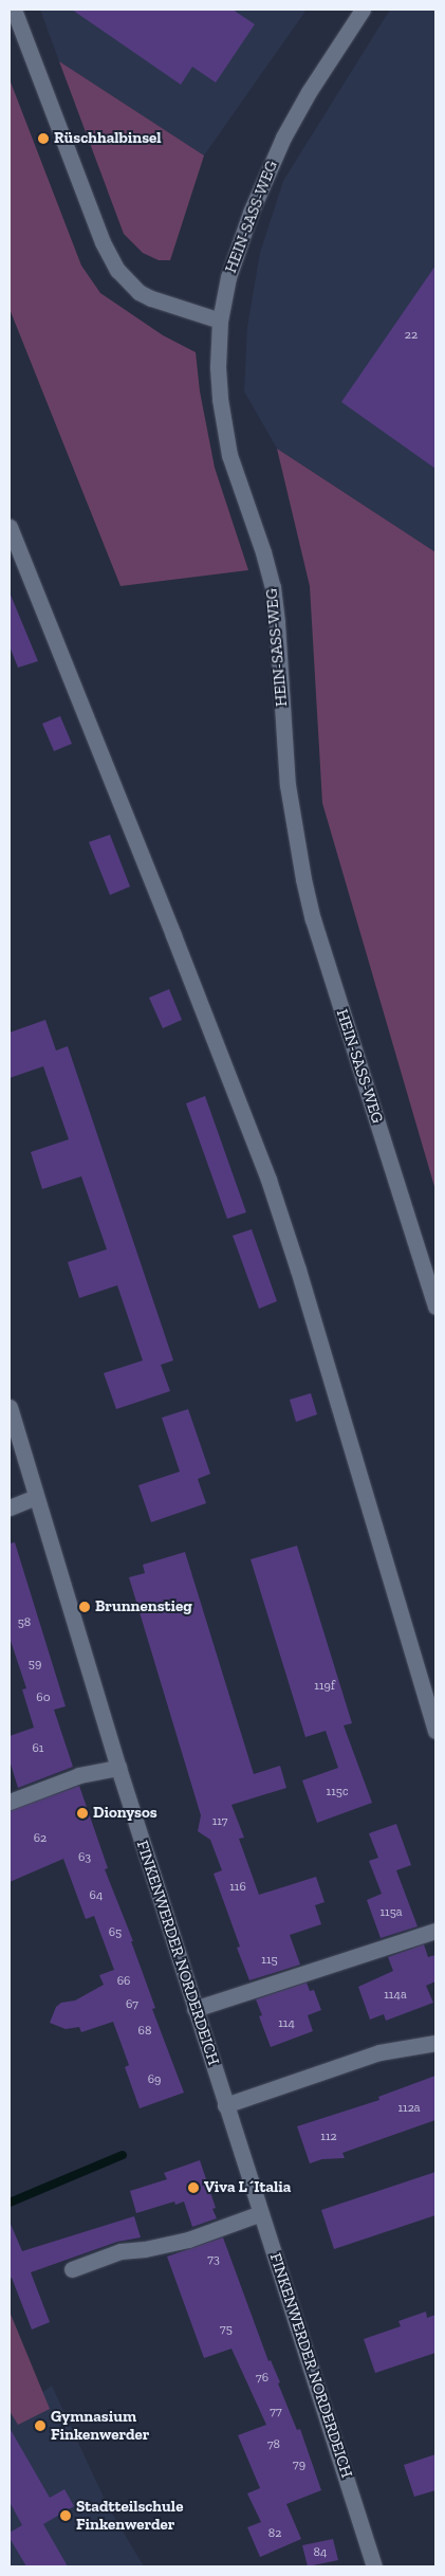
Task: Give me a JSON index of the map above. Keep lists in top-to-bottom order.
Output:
{
  "streets": {
    "street": ["HEIN-SASS-WEG", "FINKENWERDER NORDERDEICH"]
  },
  "places": [
    "Rüschhalbinsel",
    "Brunnenstieg",
    "Dionysos",
    "Viva L´Italia",
    "Gymnasium Finkenwerder",
    "Stadtteilschule Finkenwerder"
  ],
  "house_numbers": [
    "22",
    "58",
    "59",
    "119f",
    "60",
    "61",
    "115c",
    "117",
    "62",
    "63",
    "116",
    "64",
    "115a",
    "65",
    "115",
    "66",
    "114a",
    "67",
    "114",
    "68",
    "69",
    "112a",
    "112",
    "73",
    "75",
    "76",
    "77",
    "78",
    "79",
    "82",
    "84"
  ]
}
